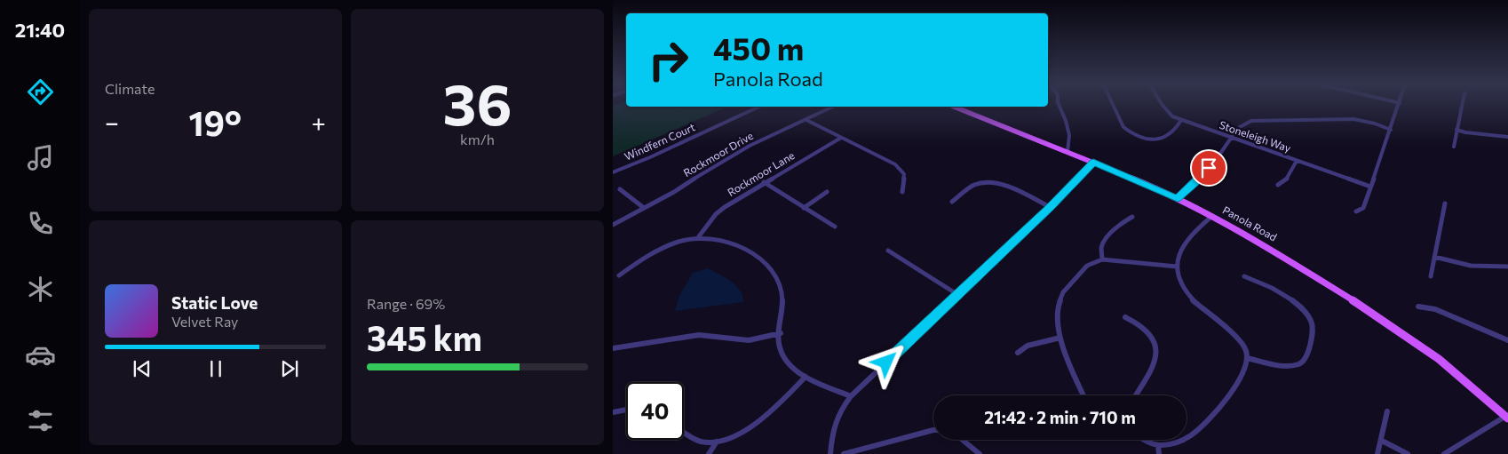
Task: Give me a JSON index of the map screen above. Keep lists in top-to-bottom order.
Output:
{
  "streets": {
    "main road": ["Panola Road"],
    "street": [
      "Stoneleigh Way",
      "Windfern Court",
      "Rockmoor Drive",
      "Rockmoor Lane"
    ]
  },
  "page": {
    "tabs": "21:40",
    "tile": [
      "Climate",
      ["36", "km/h"],
      ["Range · 69%", "345 km"]
    ],
    "turn": ["450 m", "Panola Road"],
    "heat": ["−", "19°", "+"],
    "song": ["Static Love", "Velvet Ray"],
    "limit": "40",
    "trip": "21:42 · 2 min · 710 m"
  }
}
